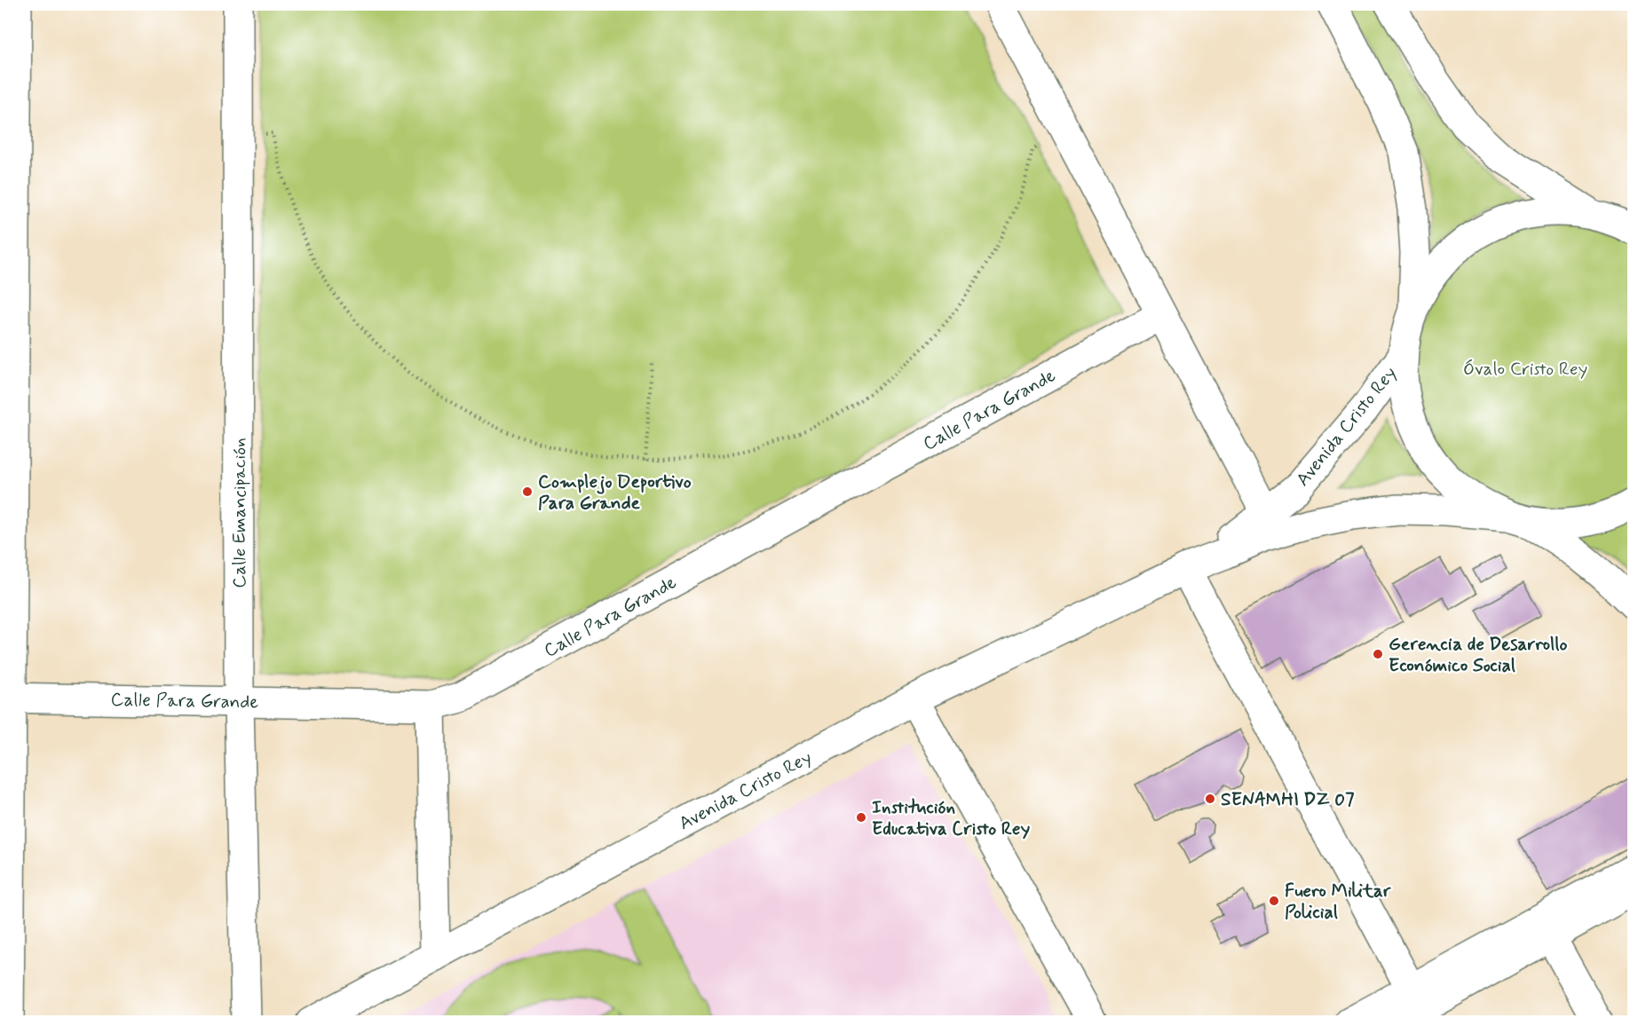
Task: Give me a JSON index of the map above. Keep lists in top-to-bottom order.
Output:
{
  "streets": {
    "main road": ["Calle Para Grande", "Avenida Cristo Rey", "Calle Emancipación"]
  },
  "crossings": [
    ["Calle Para Grande", "Calle Emancipación"]
  ],
  "parks": ["Óvalo Cristo Rey"],
  "places": [
    "Complejo Deportivo Para Grande",
    "Gerencia de Desarrollo Económico Social",
    "SENAMHI DZ 07",
    "Institución Educativa Cristo Rey",
    "Fuero Militar Policial"
  ]
}
